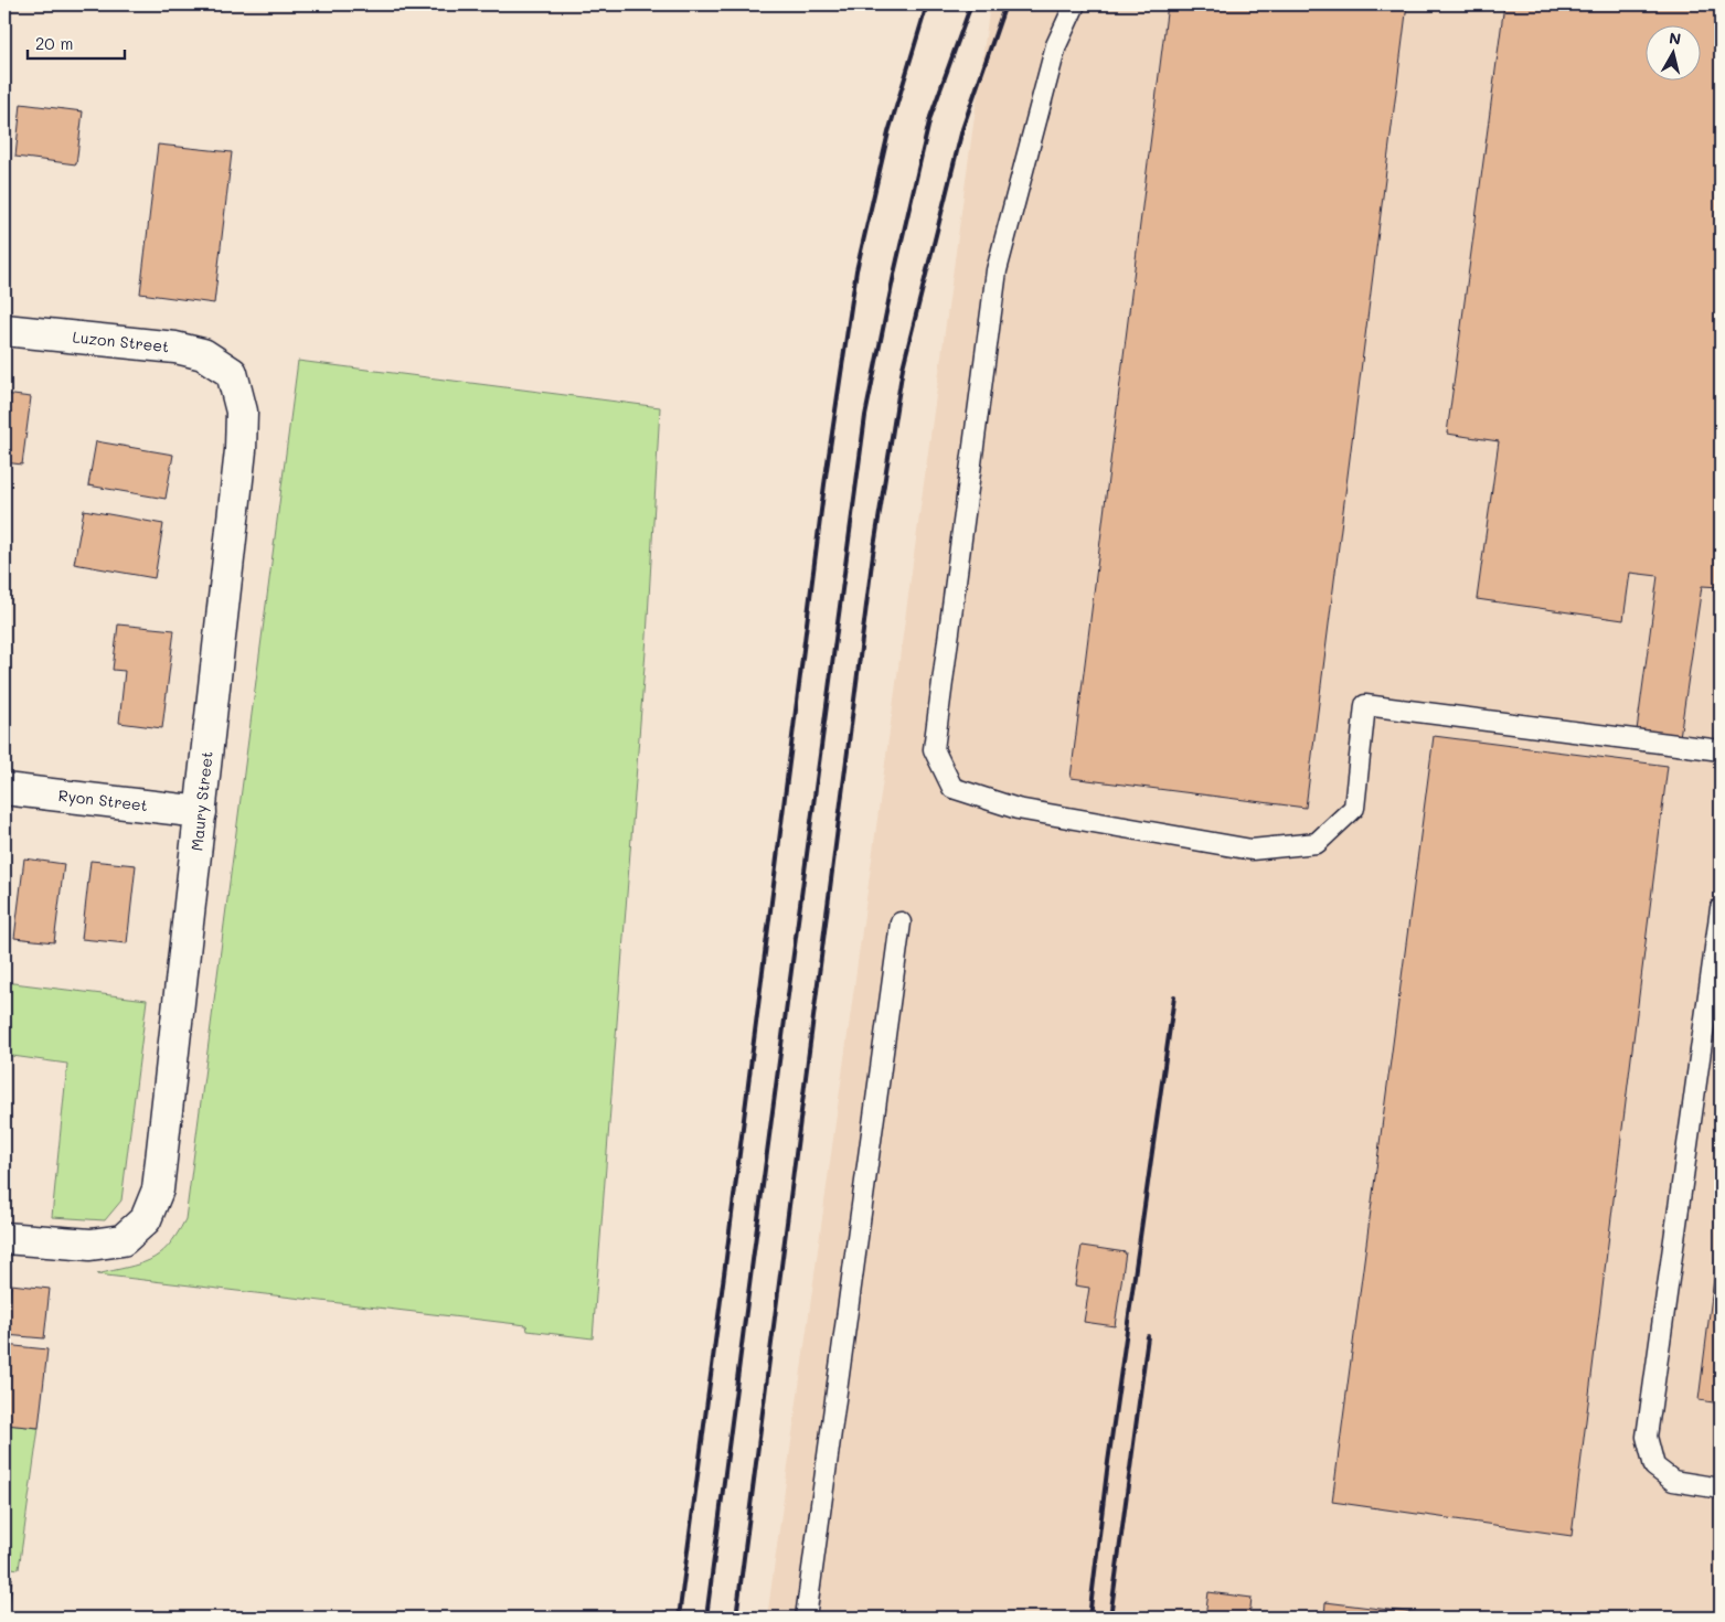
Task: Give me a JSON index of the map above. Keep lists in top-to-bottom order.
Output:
{
  "streets": {
    "street": ["Luzon Street", "Ryon Street", "Maury Street"]
  },
  "crossings": [
    ["Luzon Street", "Maury Street"],
    ["Ryon Street", "Maury Street"]
  ],
  "scale_bar": "20 m",
  "north": "top"
}
